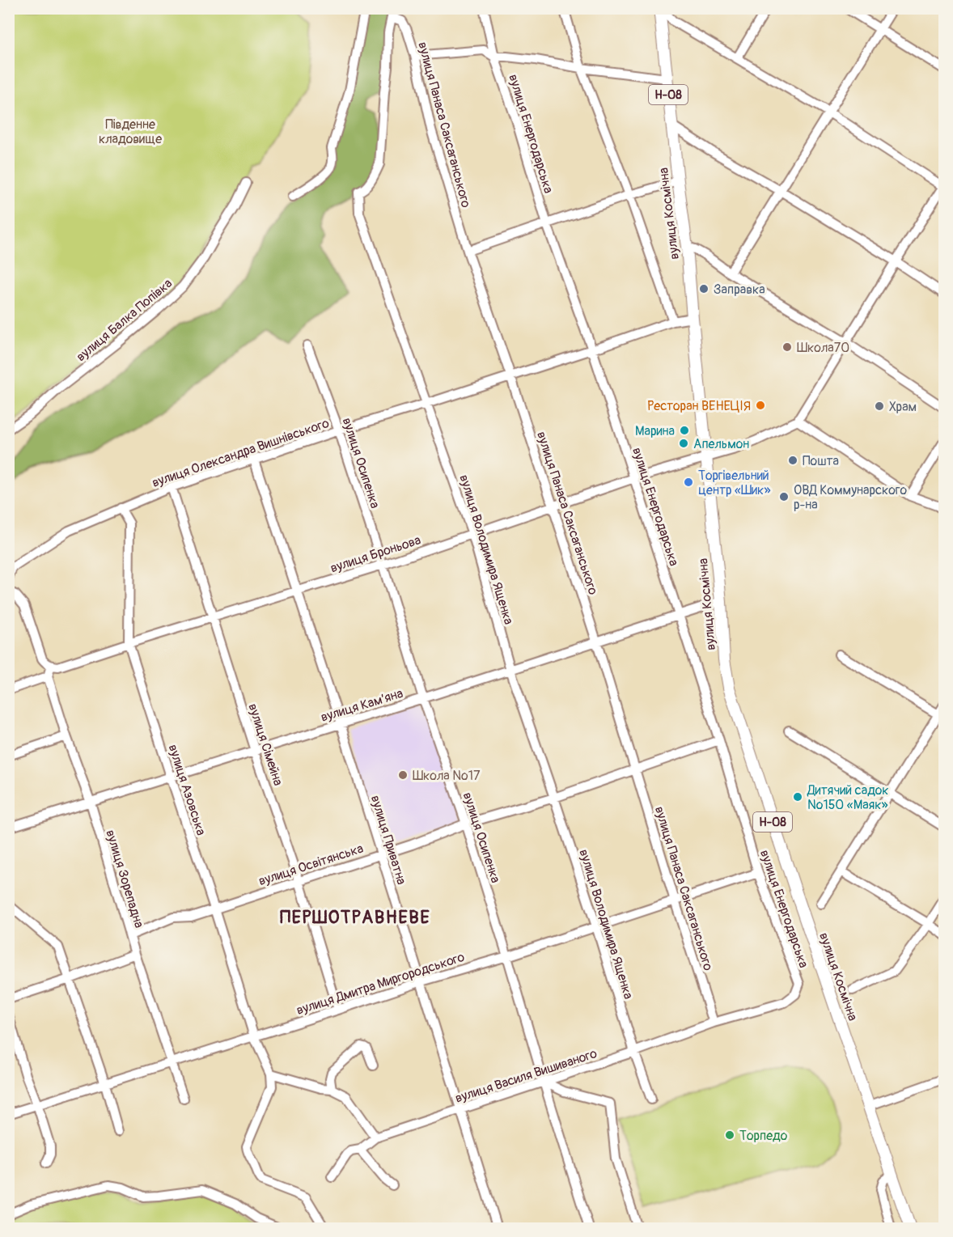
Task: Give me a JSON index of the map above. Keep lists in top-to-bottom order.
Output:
{
  "streets": {
    "main road": ["Н-08", "вулиця Космічна"],
    "street": [
      "вулиця Панаса Саксаганського",
      "вулиця Енергодарська",
      "вулиця Балка Попівка",
      "вулиця Олександра Вишнівського",
      "вулиця Осипенка",
      "вулиця Володимира Ященка",
      "вулиця Броньова",
      "вулиця Кам’яна",
      "вулиця Сімейна",
      "вулиця Азовська",
      "вулиця Приватна",
      "вулиця Освітянська",
      "вулиця Зорепадна",
      "вулиця Дмитра Миргородського",
      "вулиця Василя Вишиваного"
    ]
  },
  "crossings": [
    ["вулиця Панаса Саксаганського", "вулиця Олександра Вишнівського"],
    ["вулиця Панаса Саксаганського", "вулиця Володимира Ященка"],
    ["вулиця Панаса Саксаганського", "вулиця Броньова"],
    ["вулиця Панаса Саксаганського", "вулиця Кам’яна"],
    ["вулиця Панаса Саксаганського", "вулиця Освітянська"],
    ["вулиця Панаса Саксаганського", "вулиця Дмитра Миргородського"],
    ["вулиця Панаса Саксаганського", "вулиця Василя Вишиваного"],
    ["вулиця Енергодарська", "вулиця Олександра Вишнівського"],
    ["вулиця Енергодарська", "вулиця Броньова"],
    ["вулиця Енергодарська", "вулиця Кам’яна"],
    ["вулиця Енергодарська", "вулиця Освітянська"],
    ["вулиця Енергодарська", "вулиця Дмитра Миргородського"],
    ["вулиця Енергодарська", "вулиця Василя Вишиваного"],
    ["вулиця Космічна", "вулиця Олександра Вишнівського"],
    ["вулиця Космічна", "вулиця Броньова"],
    ["вулиця Космічна", "вулиця Кам’яна"],
    ["вулиця Олександра Вишнівського", "вулиця Осипенка"],
    ["вулиця Олександра Вишнівського", "вулиця Володимира Ященка"],
    ["вулиця Олександра Вишнівського", "вулиця Сімейна"],
    ["вулиця Олександра Вишнівського", "вулиця Азовська"],
    ["вулиця Олександра Вишнівського", "вулиця Приватна"],
    ["вулиця Осипенка", "вулиця Броньова"],
    ["вулиця Осипенка", "вулиця Кам’яна"],
    ["вулиця Осипенка", "вулиця Освітянська"],
    ["вулиця Осипенка", "вулиця Дмитра Миргородського"],
    ["вулиця Осипенка", "вулиця Василя Вишиваного"],
    ["вулиця Володимира Ященка", "вулиця Броньова"],
    ["вулиця Володимира Ященка", "вулиця Кам’яна"],
    ["вулиця Володимира Ященка", "вулиця Освітянська"],
    ["вулиця Володимира Ященка", "вулиця Дмитра Миргородського"],
    ["вулиця Володимира Ященка", "вулиця Василя Вишиваного"],
    ["вулиця Броньова", "вулиця Сімейна"],
    ["вулиця Броньова", "вулиця Азовська"],
    ["вулиця Броньова", "вулиця Приватна"],
    ["вулиця Кам’яна", "вулиця Сімейна"],
    ["вулиця Кам’яна", "вулиця Азовська"],
    ["вулиця Кам’яна", "вулиця Приватна"],
    ["вулиця Кам’яна", "вулиця Зорепадна"],
    ["вулиця Сімейна", "вулиця Освітянська"],
    ["вулиця Сімейна", "вулиця Дмитра Миргородського"],
    ["вулиця Азовська", "вулиця Освітянська"],
    ["вулиця Азовська", "вулиця Дмитра Миргородського"],
    ["вулиця Приватна", "вулиця Освітянська"],
    ["вулиця Приватна", "вулиця Дмитра Миргородського"],
    ["вулиця Приватна", "вулиця Василя Вишиваного"],
    ["вулиця Освітянська", "вулиця Зорепадна"],
    ["вулиця Зорепадна", "вулиця Дмитра Миргородського"]
  ],
  "districts": ["ПЕРШОТРАВНЕВЕ"],
  "parks": ["Південне кладовище"],
  "places": [
    "Заправка",
    "Школа70",
    "Ресторан ВЕНЕЦІЯ",
    "Храм",
    "Марина",
    "Апельмон",
    "Пошта",
    "Торгівельний центр «Шик»",
    "ОВД Коммунарского р-на",
    "Школа №17",
    "Дитячий садок №150 «Маяк»",
    "Торпедо"
  ]
}
